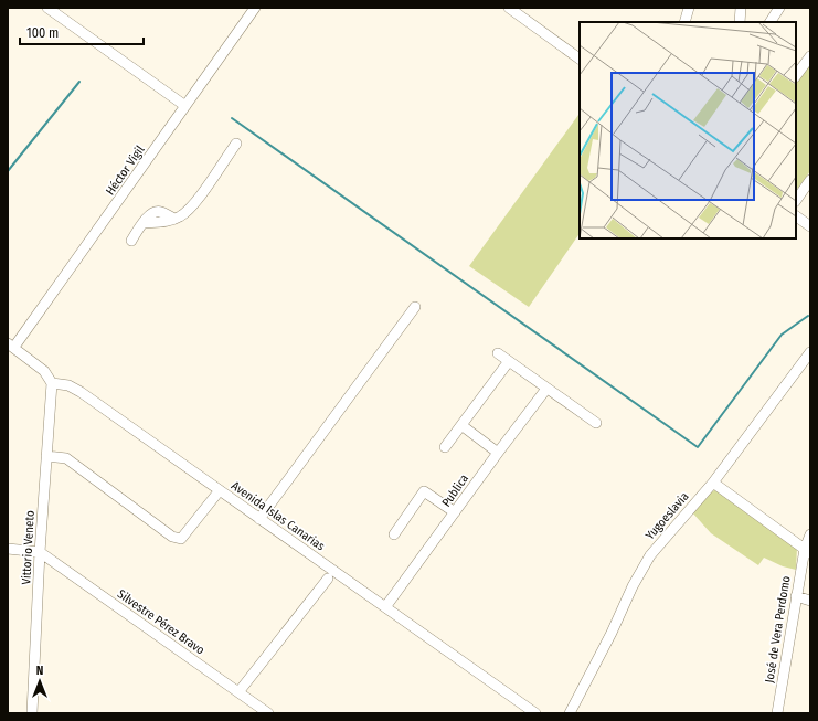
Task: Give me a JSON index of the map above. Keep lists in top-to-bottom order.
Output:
{
  "streets": {
    "street": [
      "Héctor Vigil",
      "Publica",
      "Avenida Islas Canarias",
      "Yugoeslavia",
      "Vittorio Veneto",
      "Silvestre Pérez Bravo",
      "José de Vera Perdomo"
    ]
  },
  "crossings": [
    ["Publica", "Avenida Islas Canarias"],
    ["Avenida Islas Canarias", "Vittorio Veneto"],
    ["Vittorio Veneto", "Silvestre Pérez Bravo"]
  ],
  "scale_bar": "100 m",
  "north": "top"
}
